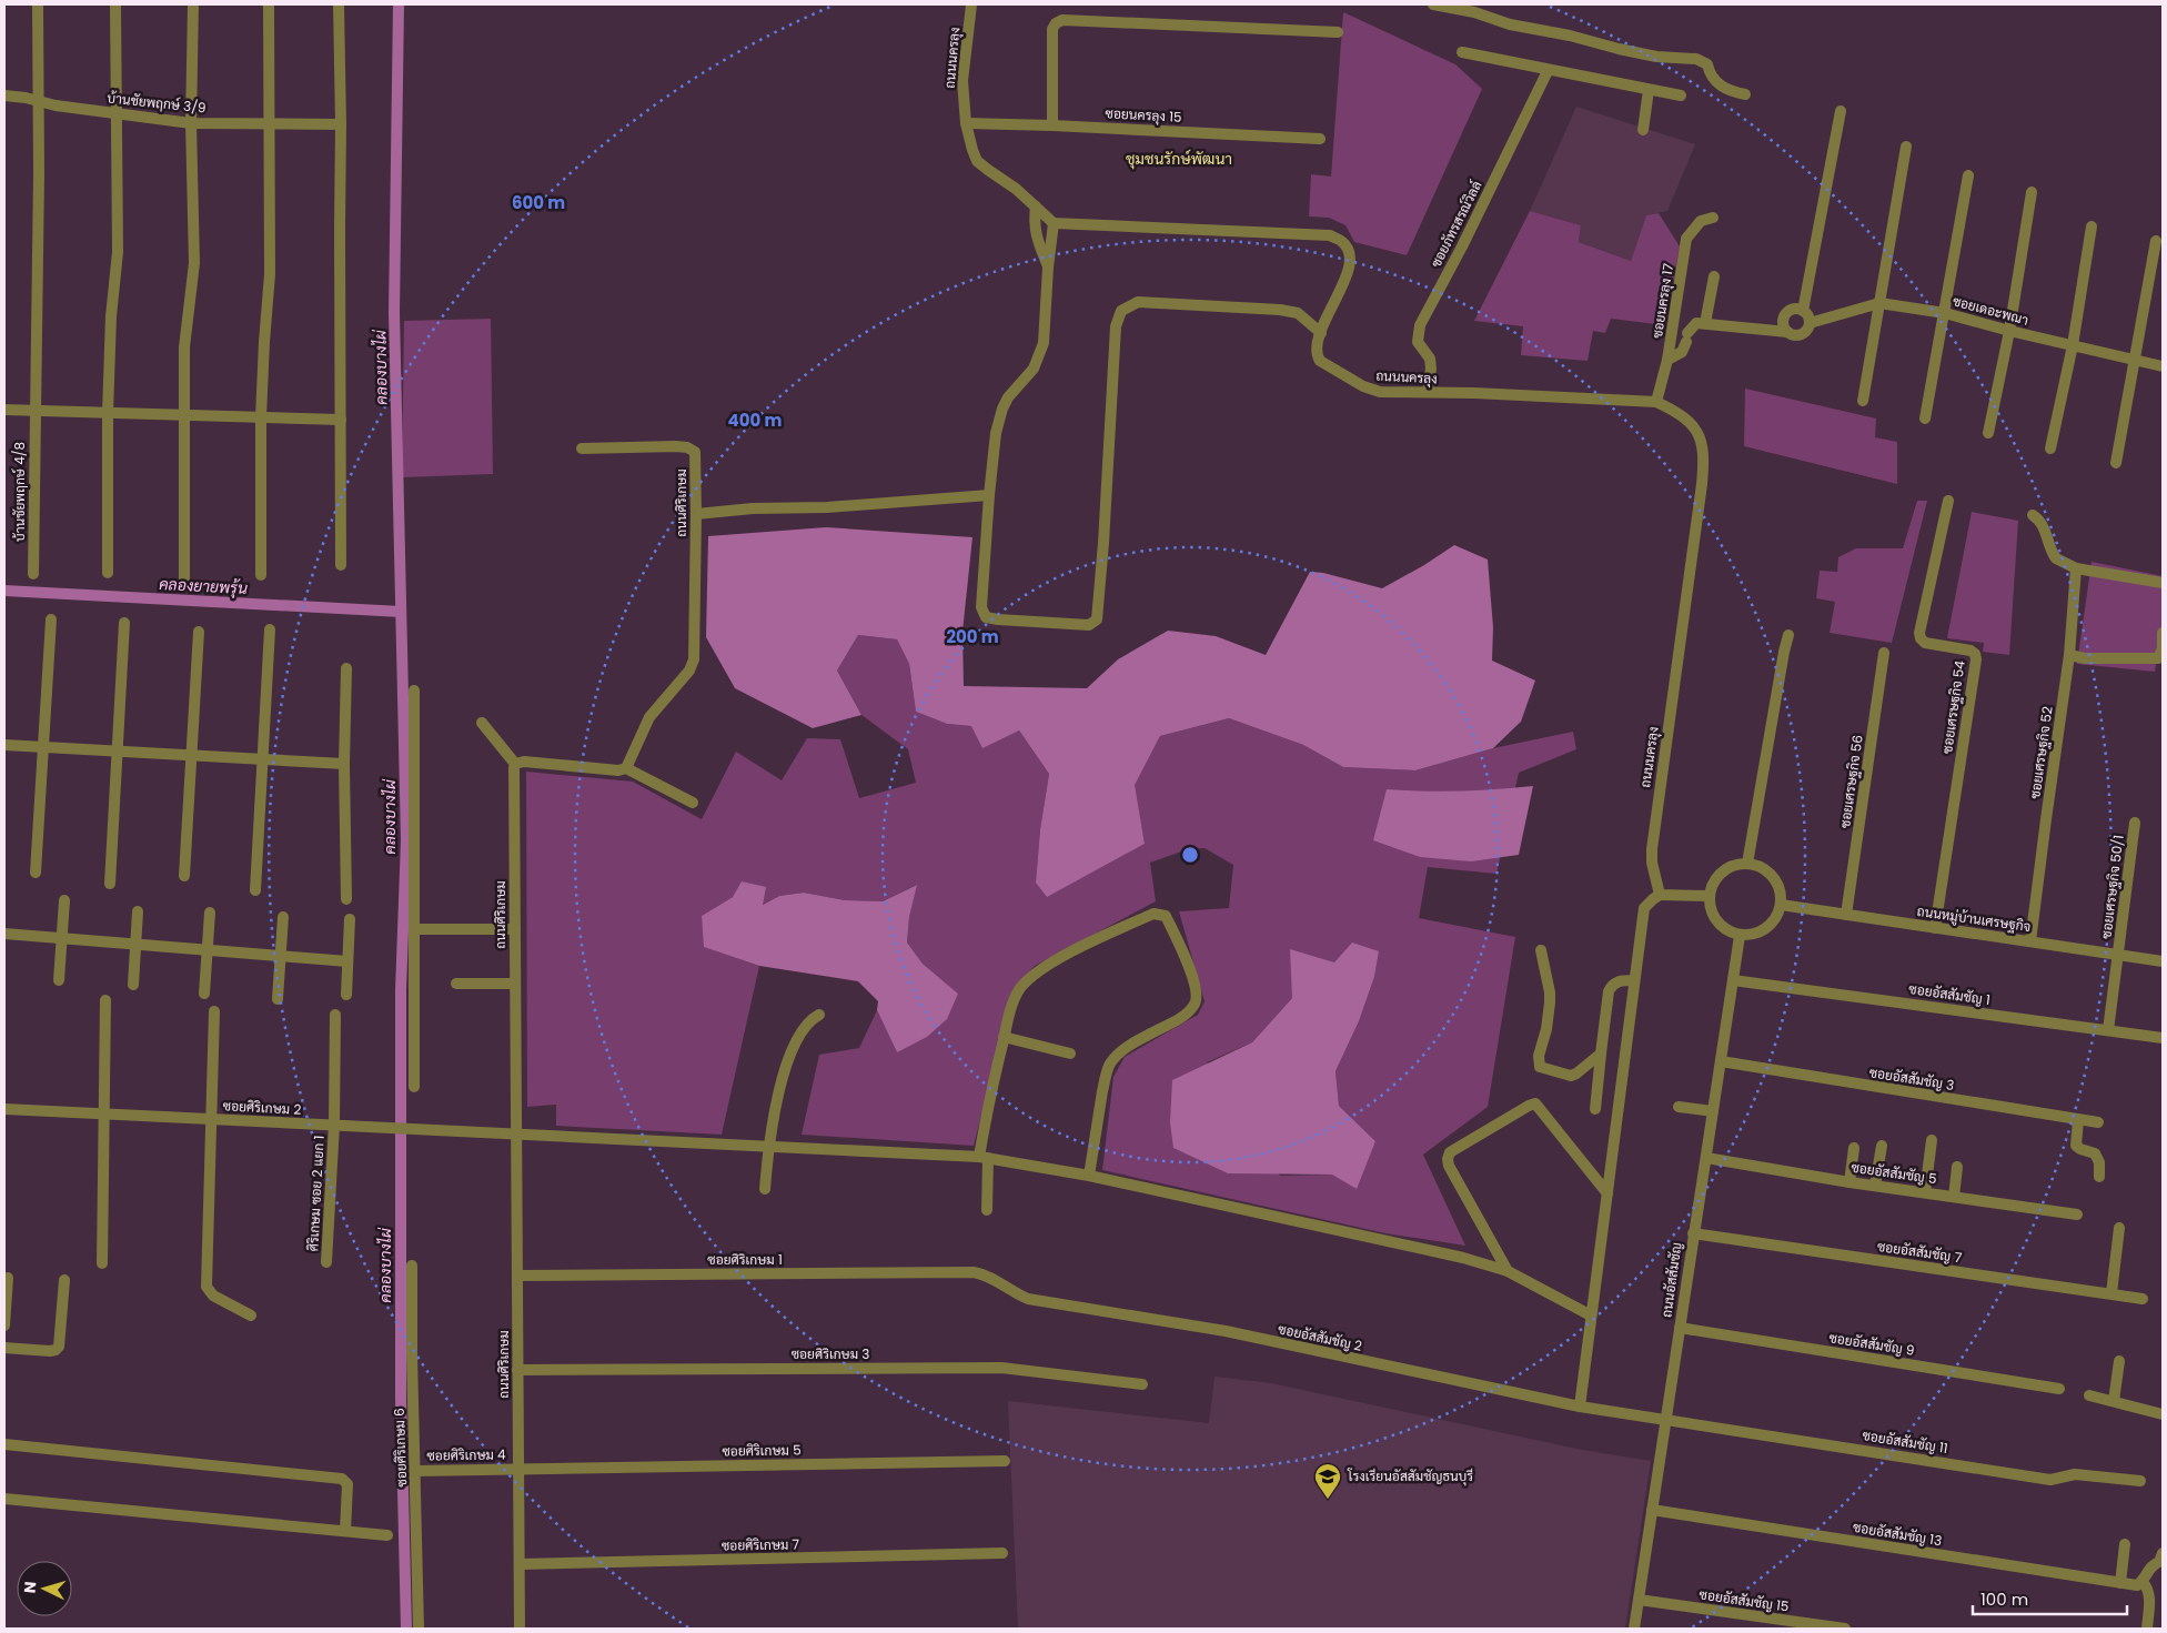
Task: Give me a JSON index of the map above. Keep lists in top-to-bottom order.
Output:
{
  "streets": {
    "street": [
      "ถนนนครลุง",
      "บ้านชัยพฤกษ์ 3/9",
      "ซอยนครลุง 15",
      "ซอยภัทรสรณ์วิลล์",
      "ซอยนครลุง 17",
      "ซอยเดอะพณา",
      "บ้านชัยพฤกษ์ 4/8",
      "ถนนศิริเกษม",
      "ซอยเศรษฐกิจ 54",
      "ซอยเศรษฐกิจ 52",
      "ซอยเศรษฐกิจ 56",
      "ซอยเศรษฐกิจ 50/1",
      "ถนนหมู่บ้านเศรษฐกิจ",
      "ซอยอัสสัมชัญ 1",
      "ซอยอัสสัมชัญ 3",
      "ซอยศิริเกษม 2",
      "ซอยอัสสัมชัญ 5",
      "ศิริเกษม ซอย 2 แยก 1",
      "ซอยอัสสัมชัญ 7",
      "ซอยศิริเกษม 1",
      "ถนนอัสสัมชัญ",
      "ซอยอัสสัมชัญ 2",
      "ซอยอัสสัมชัญ 9",
      "ซอยศิริเกษม 3",
      "ซอยอัสสัมชัญ 11",
      "ซอยศิริเกษม 6",
      "ซอยศิริเกษม 5",
      "ซอยศิริเกษม 4",
      "ซอยอัสสัมชัญ 13",
      "ซอยศิริเกษม 7",
      "ซอยอัสสัมชัญ 15"
    ]
  },
  "crossings": [
    ["ถนนนครลุง", "ซอยนครลุง 15"],
    ["ถนนนครลุง", "ซอยภัทรสรณ์วิลล์"],
    ["ถนนนครลุง", "ซอยนครลุง 17"],
    ["บ้านชัยพฤกษ์ 3/9", "บ้านชัยพฤกษ์ 4/8"],
    ["ถนนศิริเกษม", "ซอยศิริเกษม 2"],
    ["ถนนศิริเกษม", "ซอยศิริเกษม 1"],
    ["ถนนศิริเกษม", "ซอยศิริเกษม 3"],
    ["ถนนศิริเกษม", "ซอยศิริเกษม 5"],
    ["ถนนศิริเกษม", "ซอยศิริเกษม 4"],
    ["ถนนศิริเกษม", "ซอยศิริเกษม 7"],
    ["ซอยเศรษฐกิจ 54", "ถนนหมู่บ้านเศรษฐกิจ"],
    ["ซอยเศรษฐกิจ 52", "ถนนหมู่บ้านเศรษฐกิจ"],
    ["ซอยเศรษฐกิจ 56", "ถนนหมู่บ้านเศรษฐกิจ"],
    ["ซอยเศรษฐกิจ 50/1", "ถนนหมู่บ้านเศรษฐกิจ"],
    ["ซอยเศรษฐกิจ 50/1", "ซอยอัสสัมชัญ 1"],
    ["ถนนหมู่บ้านเศรษฐกิจ", "ถนนอัสสัมชัญ"],
    ["ซอยอัสสัมชัญ 1", "ถนนอัสสัมชัญ"],
    ["ซอยอัสสัมชัญ 3", "ถนนอัสสัมชัญ"],
    ["ซอยศิริเกษม 2", "ศิริเกษม ซอย 2 แยก 1"],
    ["ซอยอัสสัมชัญ 5", "ถนนอัสสัมชัญ"],
    ["ซอยอัสสัมชัญ 7", "ถนนอัสสัมชัญ"],
    ["ซอยศิริเกษม 1", "ซอยอัสสัมชัญ 2"],
    ["ถนนอัสสัมชัญ", "ซอยอัสสัมชัญ 2"],
    ["ถนนอัสสัมชัญ", "ซอยอัสสัมชัญ 9"],
    ["ถนนอัสสัมชัญ", "ซอยอัสสัมชัญ 11"],
    ["ถนนอัสสัมชัญ", "ซอยอัสสัมชัญ 13"],
    ["ถนนอัสสัมชัญ", "ซอยอัสสัมชัญ 15"],
    ["ซอยอัสสัมชัญ 2", "ซอยอัสสัมชัญ 11"],
    ["ซอยศิริเกษม 6", "ซอยศิริเกษม 4"],
    ["ซอยศิริเกษม 5", "ซอยศิริเกษม 4"]
  ],
  "districts": ["ชุมชนรักษ์พัฒนา"],
  "water": ["คลองบางไผ่", "คลองยายพรุ้น"],
  "places": {
    "school or university": ["โรงเรียนอัสสัมชัญธนบุรี"]
  },
  "scale_bar": "100 m",
  "north": "left",
  "rings": ["600 m", "400 m", "200 m"]
}
